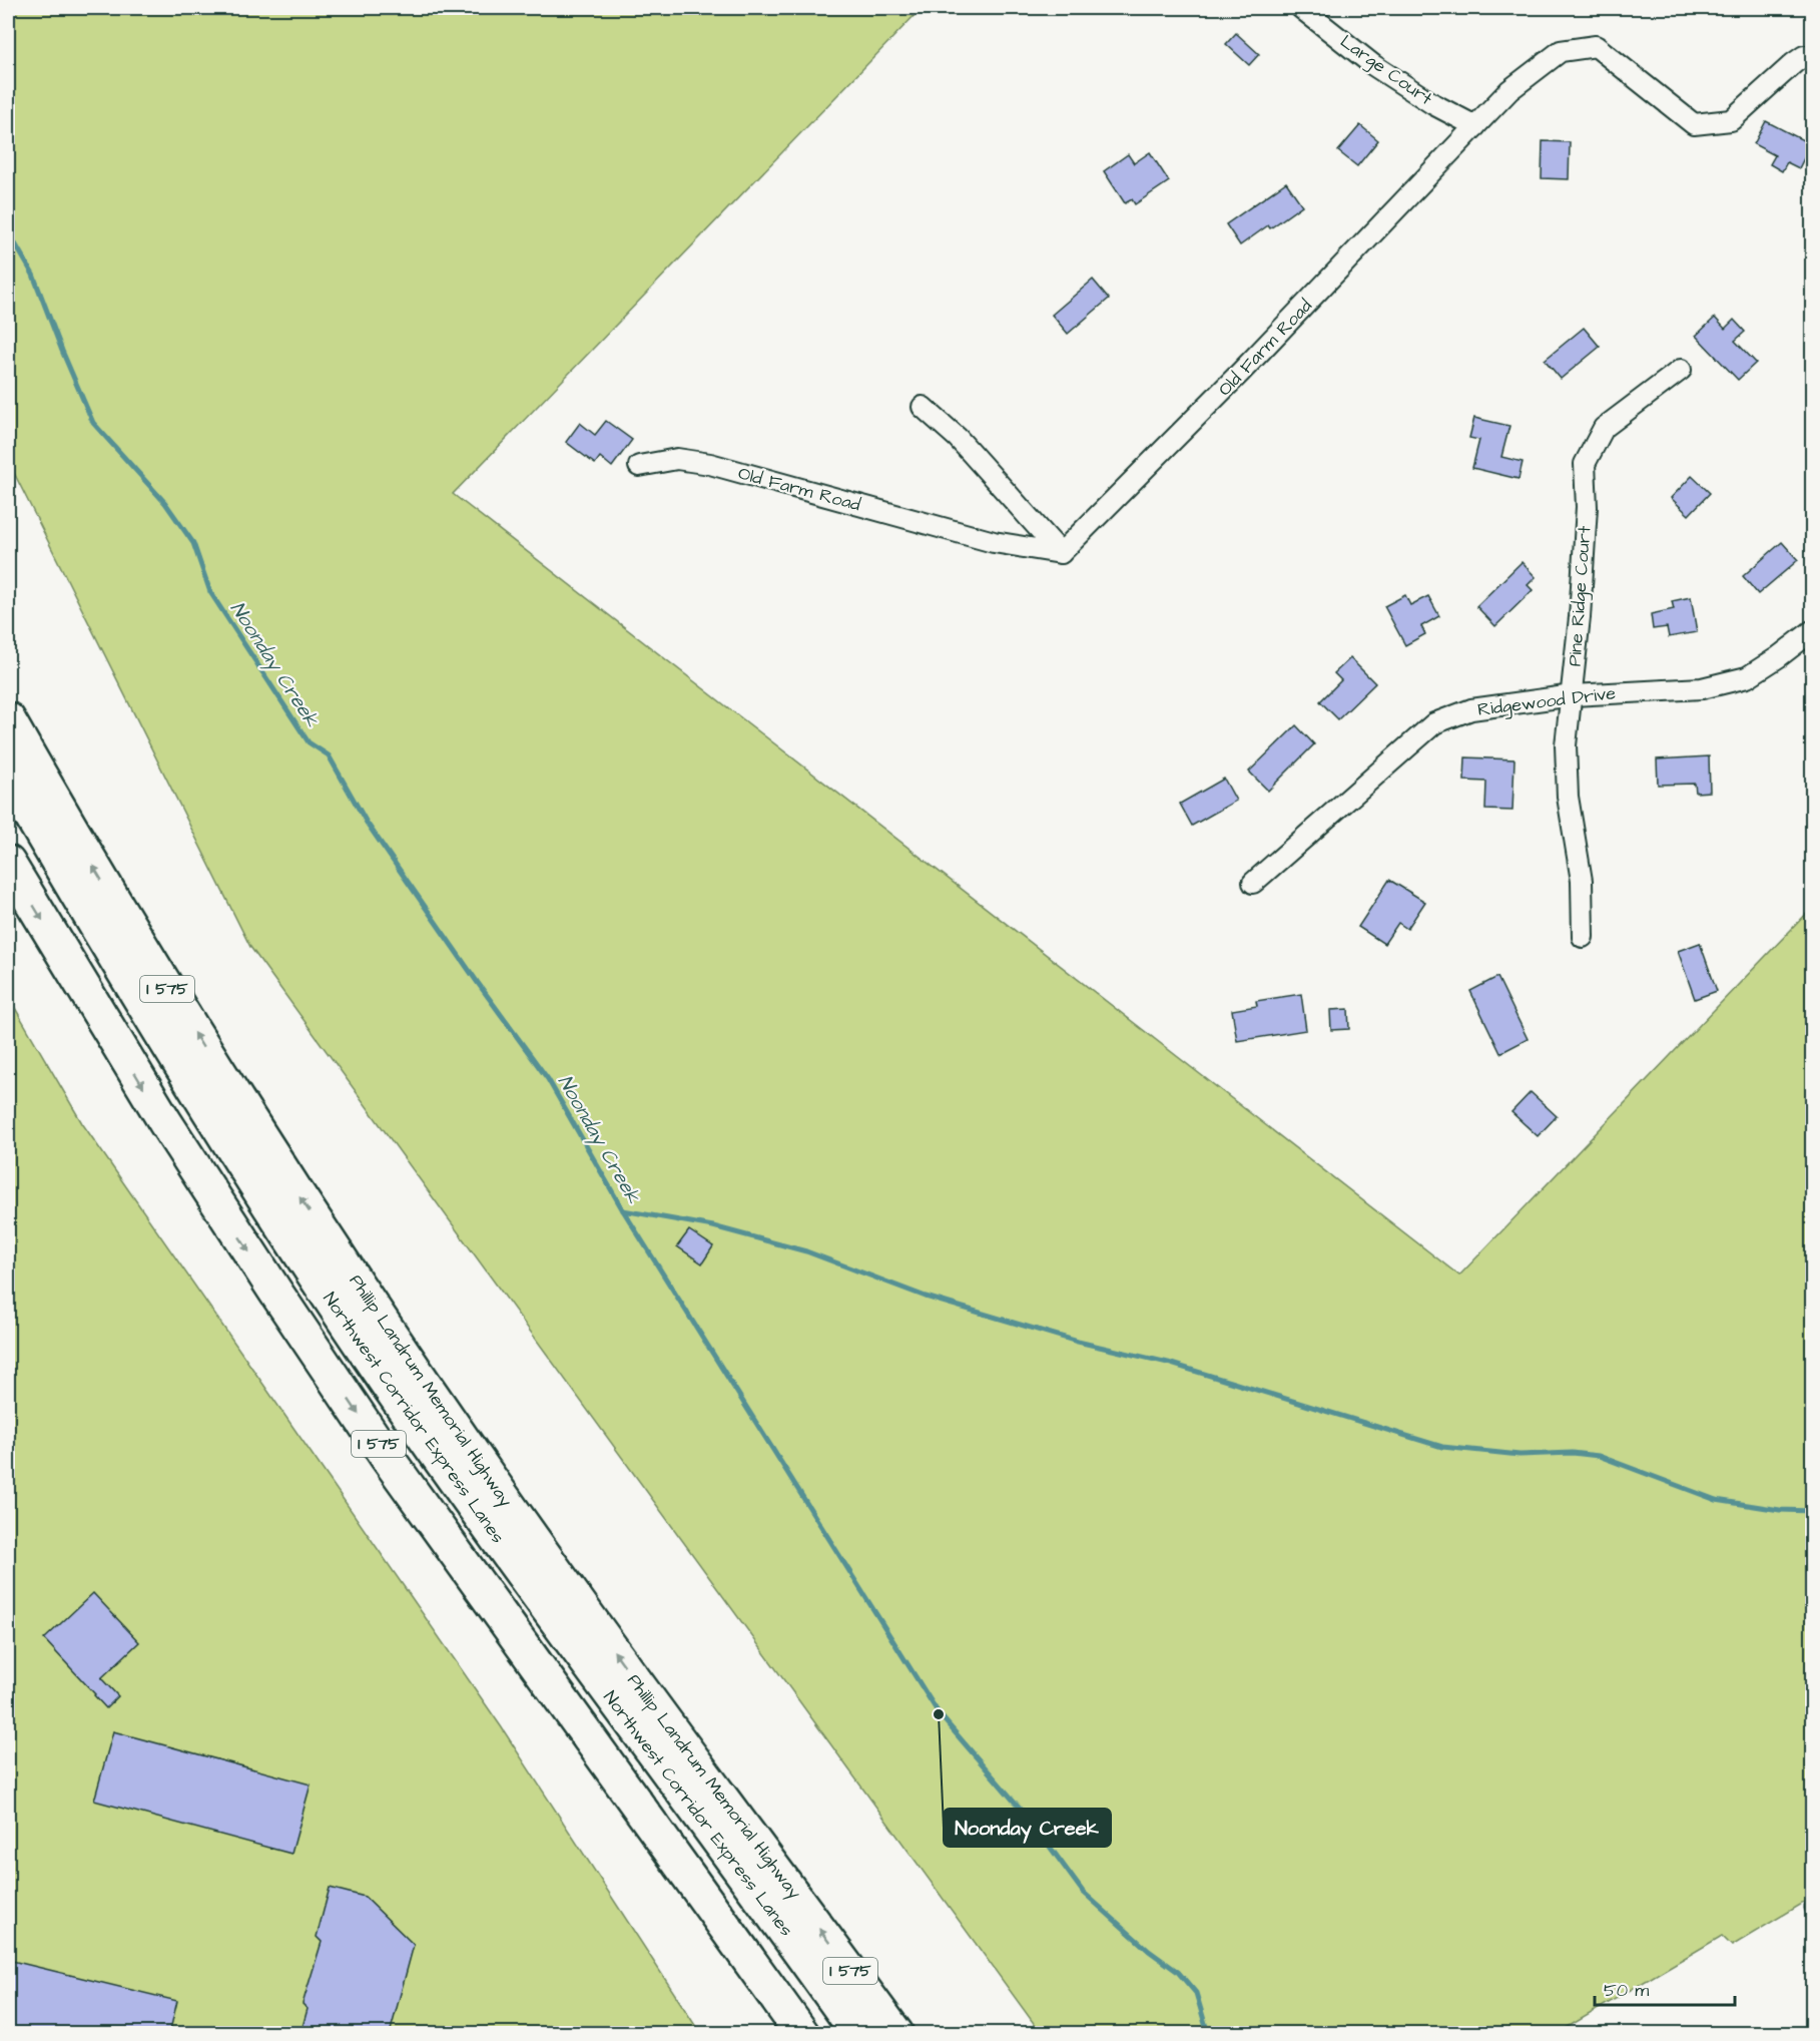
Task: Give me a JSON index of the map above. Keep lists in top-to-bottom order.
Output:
{
  "streets": {
    "highway": ["I 575", "Phillip Landrum Memorial Highway", "Northwest Corridor Express Lanes"],
    "street": [
      "Large Court",
      "Old Farm Road",
      "Pine Ridge Court",
      "Ridgewood Drive"
    ]
  },
  "crossings": [
    ["Large Court", "Old Farm Road"],
    ["Pine Ridge Court", "Ridgewood Drive"]
  ],
  "water": ["Noonday Creek"],
  "places": ["Noonday Creek"],
  "scale_bar": "50 m"
}
